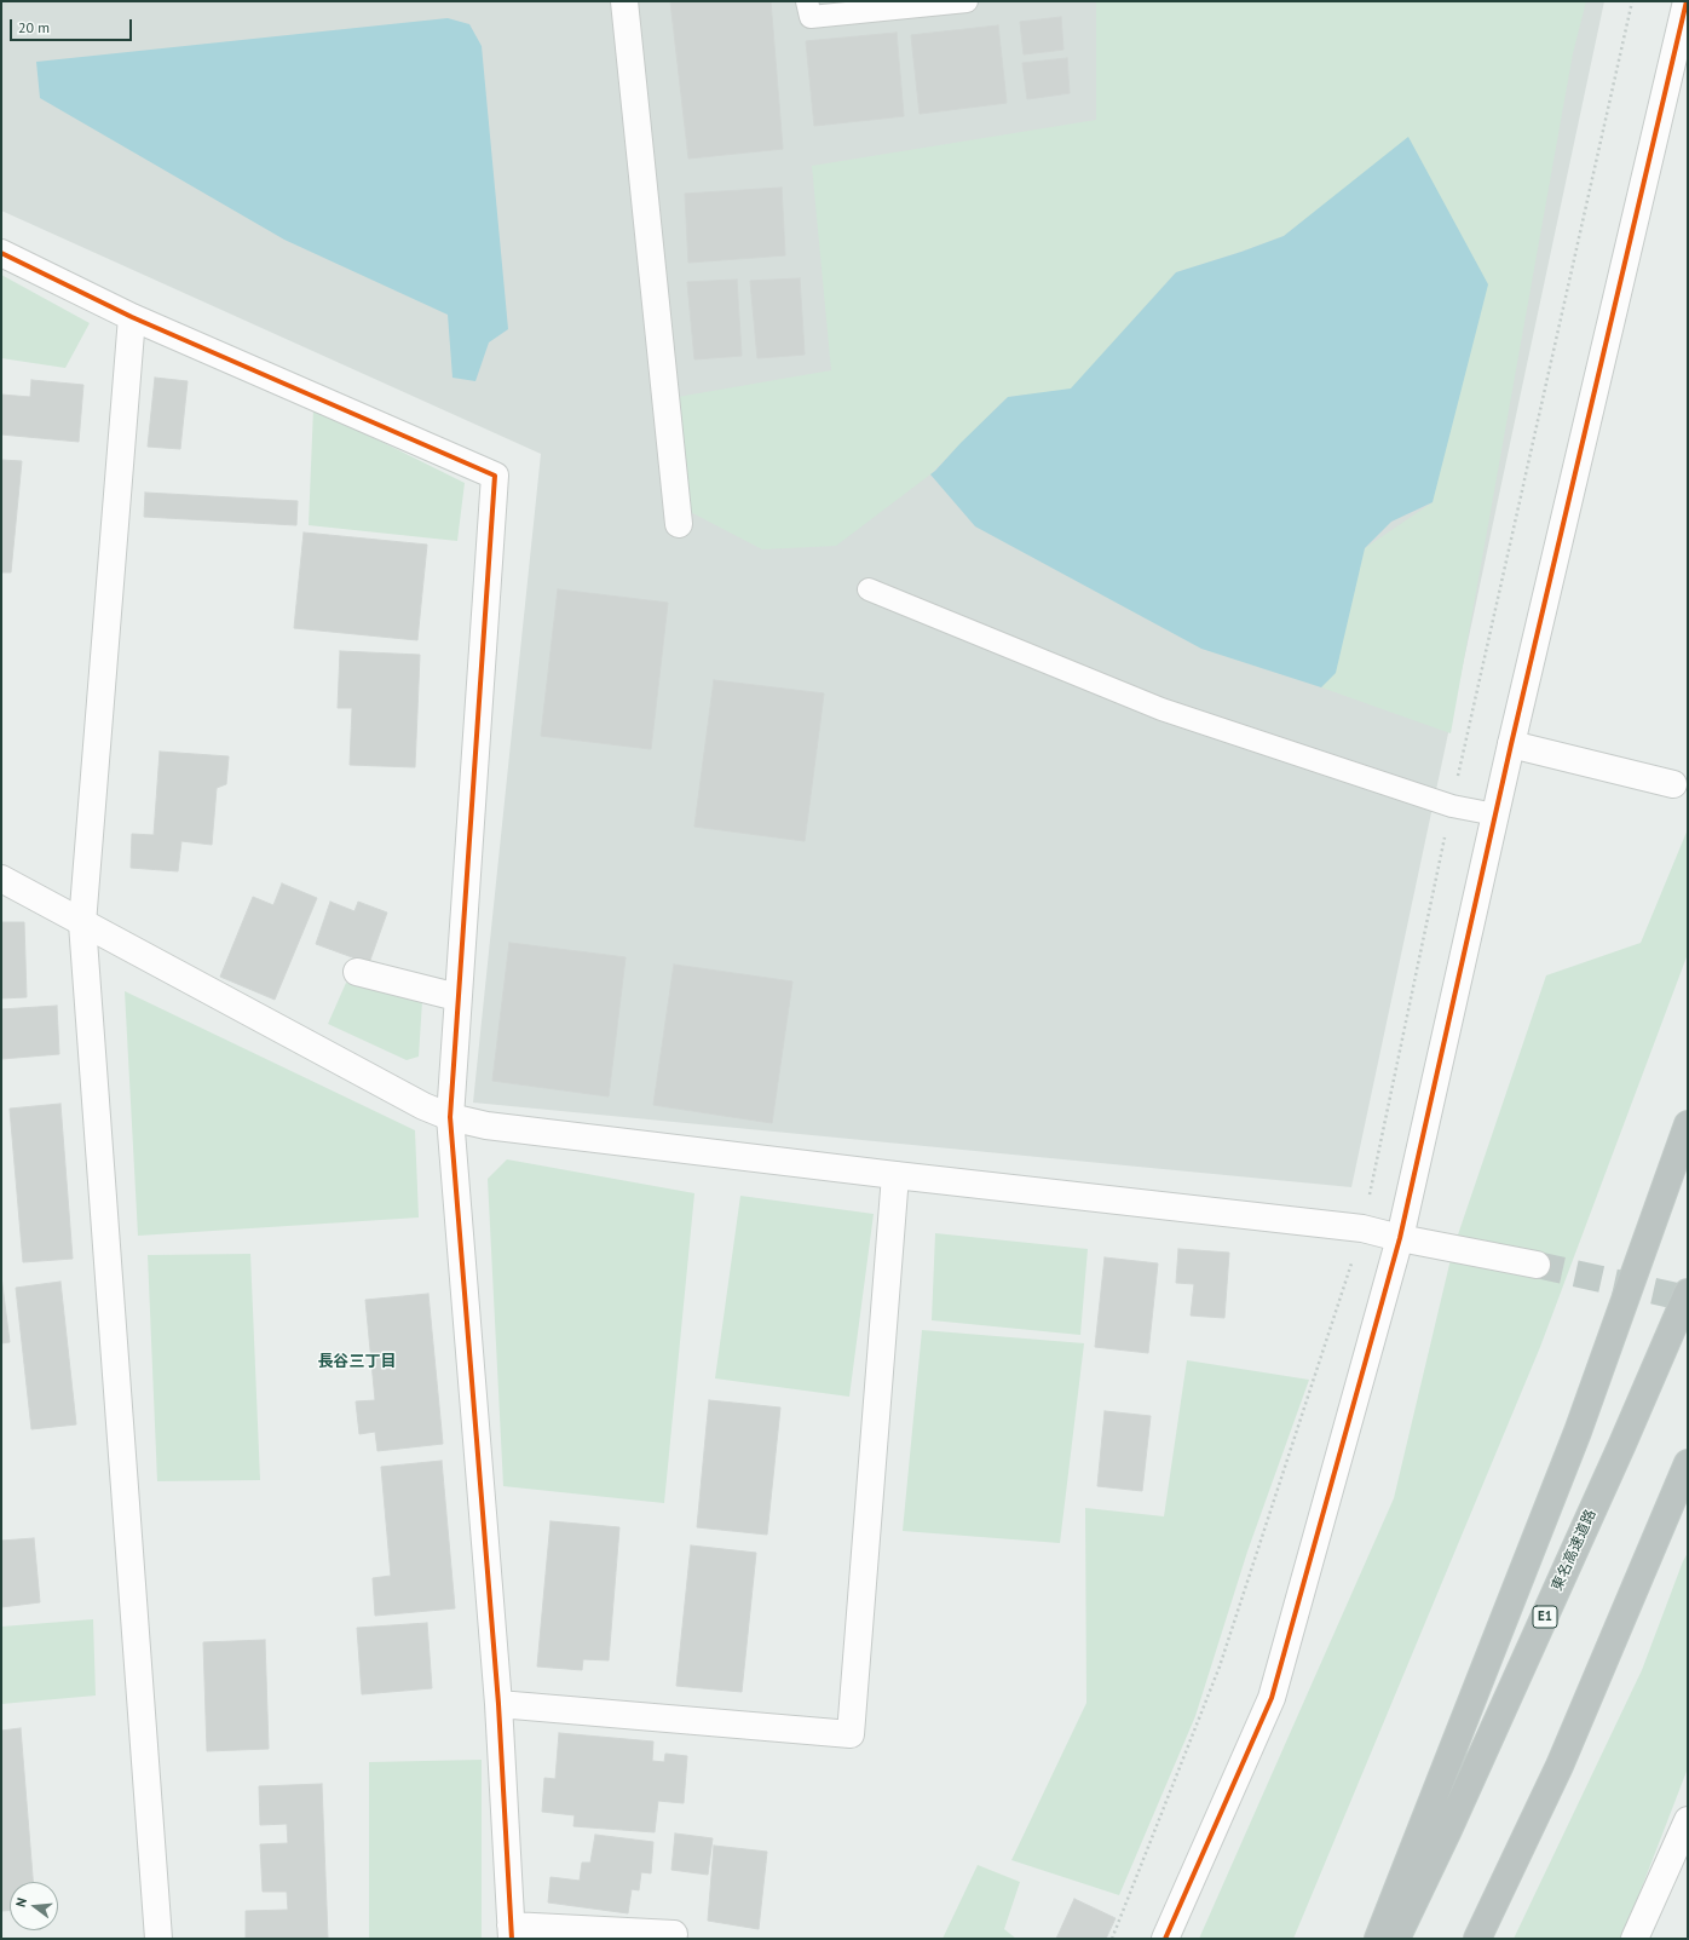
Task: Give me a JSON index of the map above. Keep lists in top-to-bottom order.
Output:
{
  "streets": {
    "highway": ["東名高速道路", "E1"]
  },
  "districts": ["長谷三丁目"],
  "scale_bar": "20 m",
  "north": "left"
}
